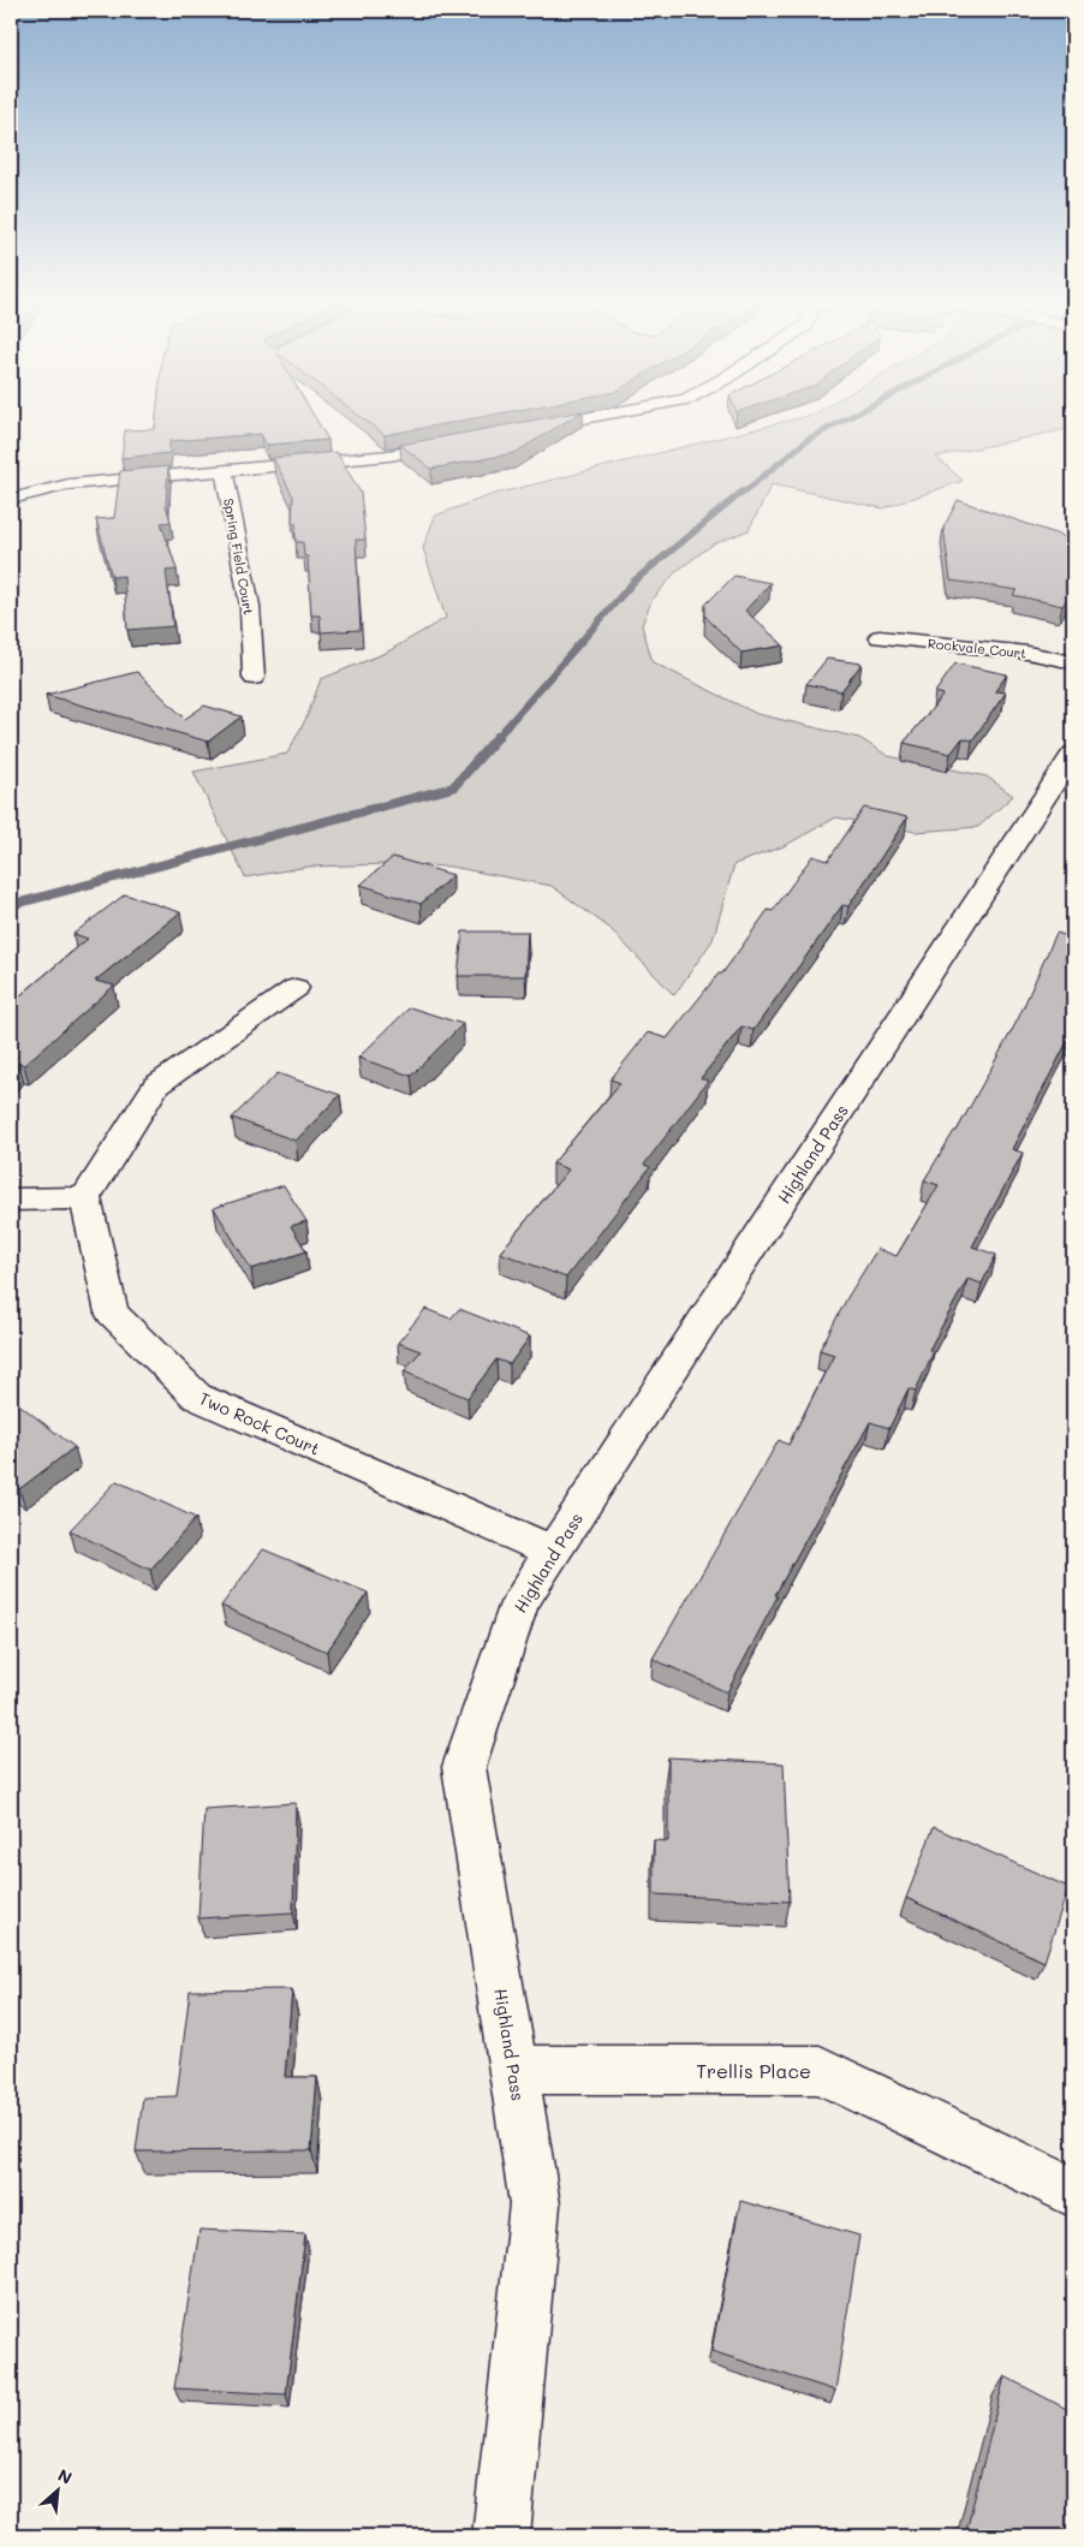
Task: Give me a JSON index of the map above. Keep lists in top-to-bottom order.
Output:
{
  "streets": {
    "street": [
      "Spring Field Court",
      "Rockvale Court",
      "Highland Pass",
      "Two Rock Court",
      "Trellis Place"
    ]
  },
  "crossings": [
    ["Highland Pass", "Two Rock Court"],
    ["Highland Pass", "Trellis Place"]
  ],
  "north": "top right"
}
